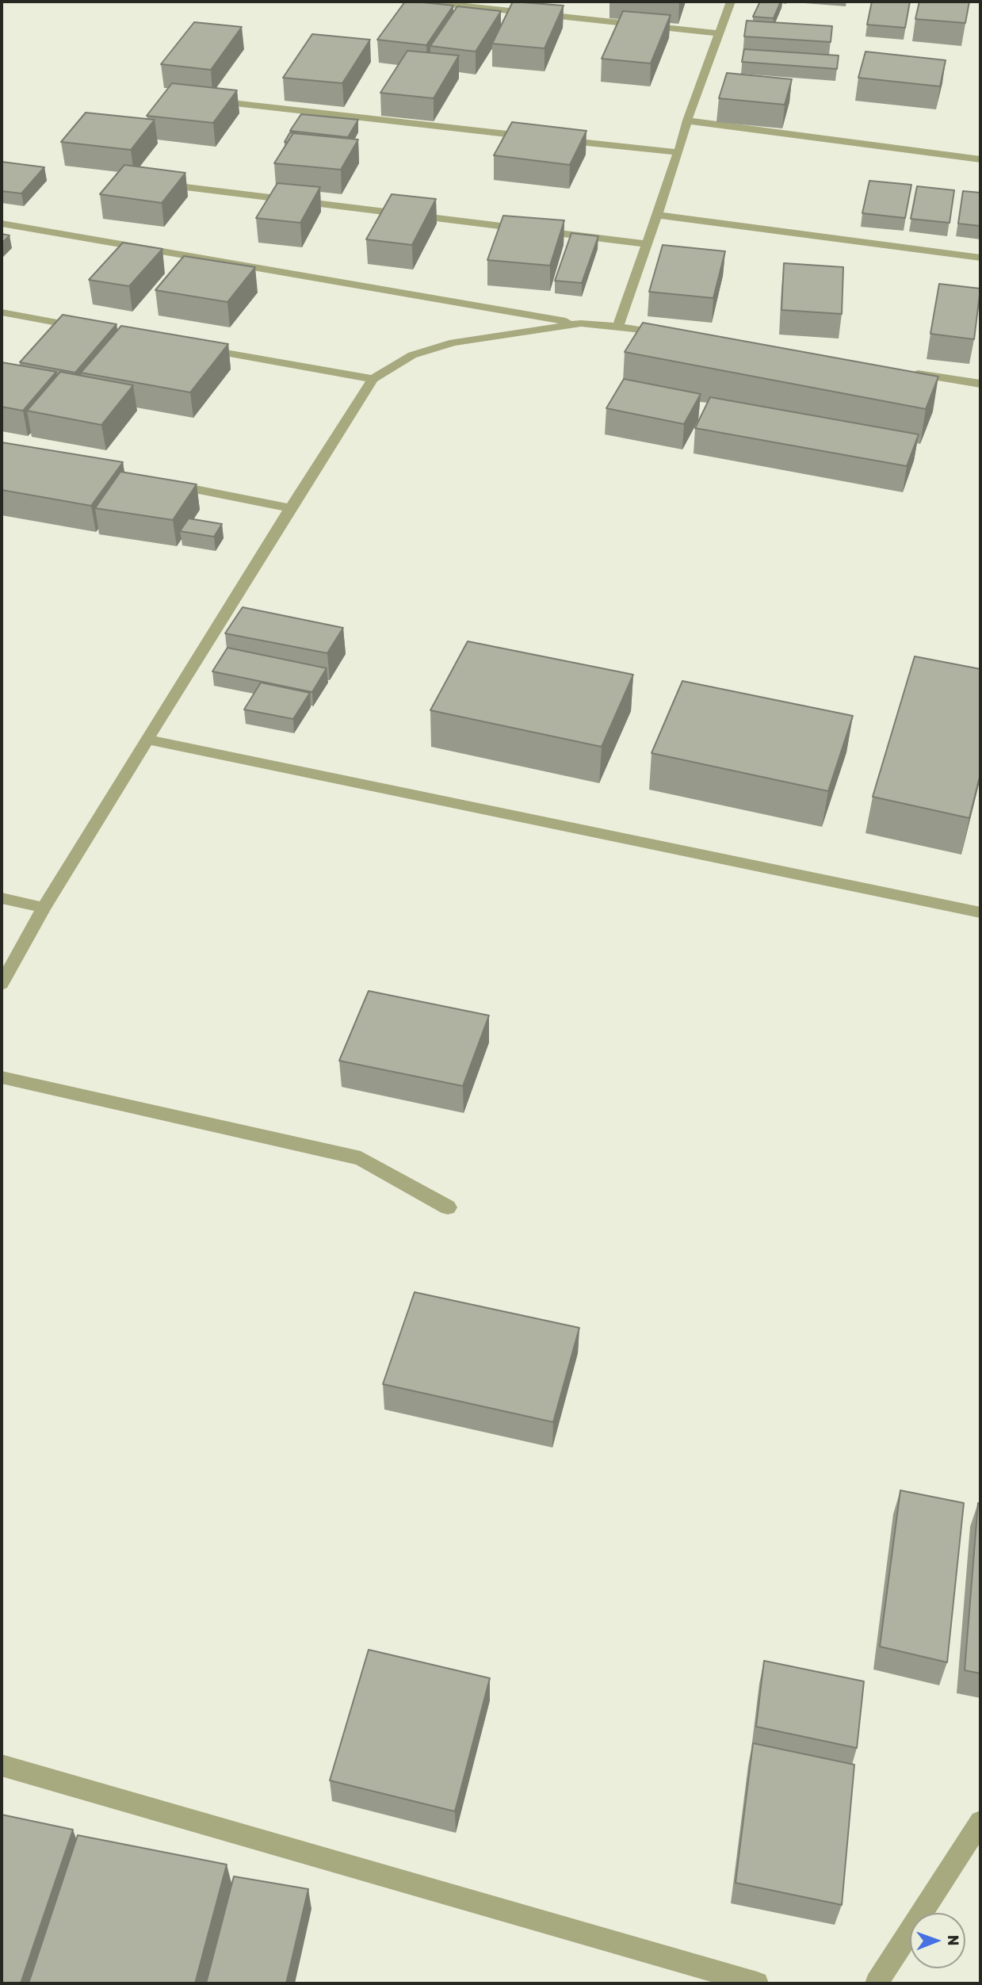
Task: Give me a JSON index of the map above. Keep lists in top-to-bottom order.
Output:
{
  "north": "right"
}
